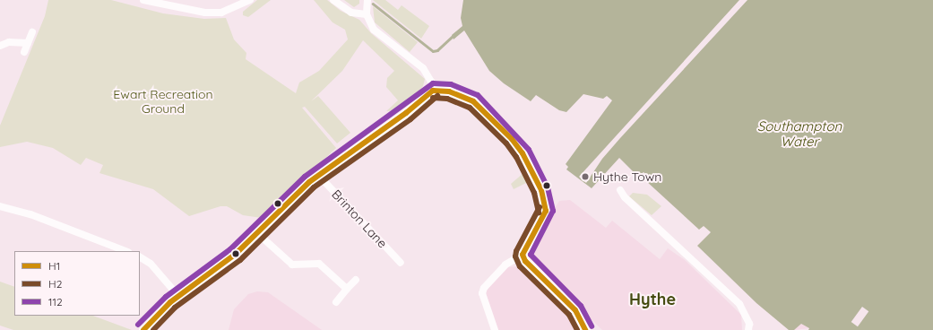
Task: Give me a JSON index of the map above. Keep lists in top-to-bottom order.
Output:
{
  "streets": {
    "street": ["Brinton Lane"]
  },
  "districts": ["Hythe"],
  "water": ["Southampton Water"],
  "parks": ["Ewart Recreation Ground"],
  "places": ["Hythe Town"],
  "lines": ["transit line 112", "transit line H1", "transit line H2"],
  "legend": ["H1", "H2", "112"]
}
